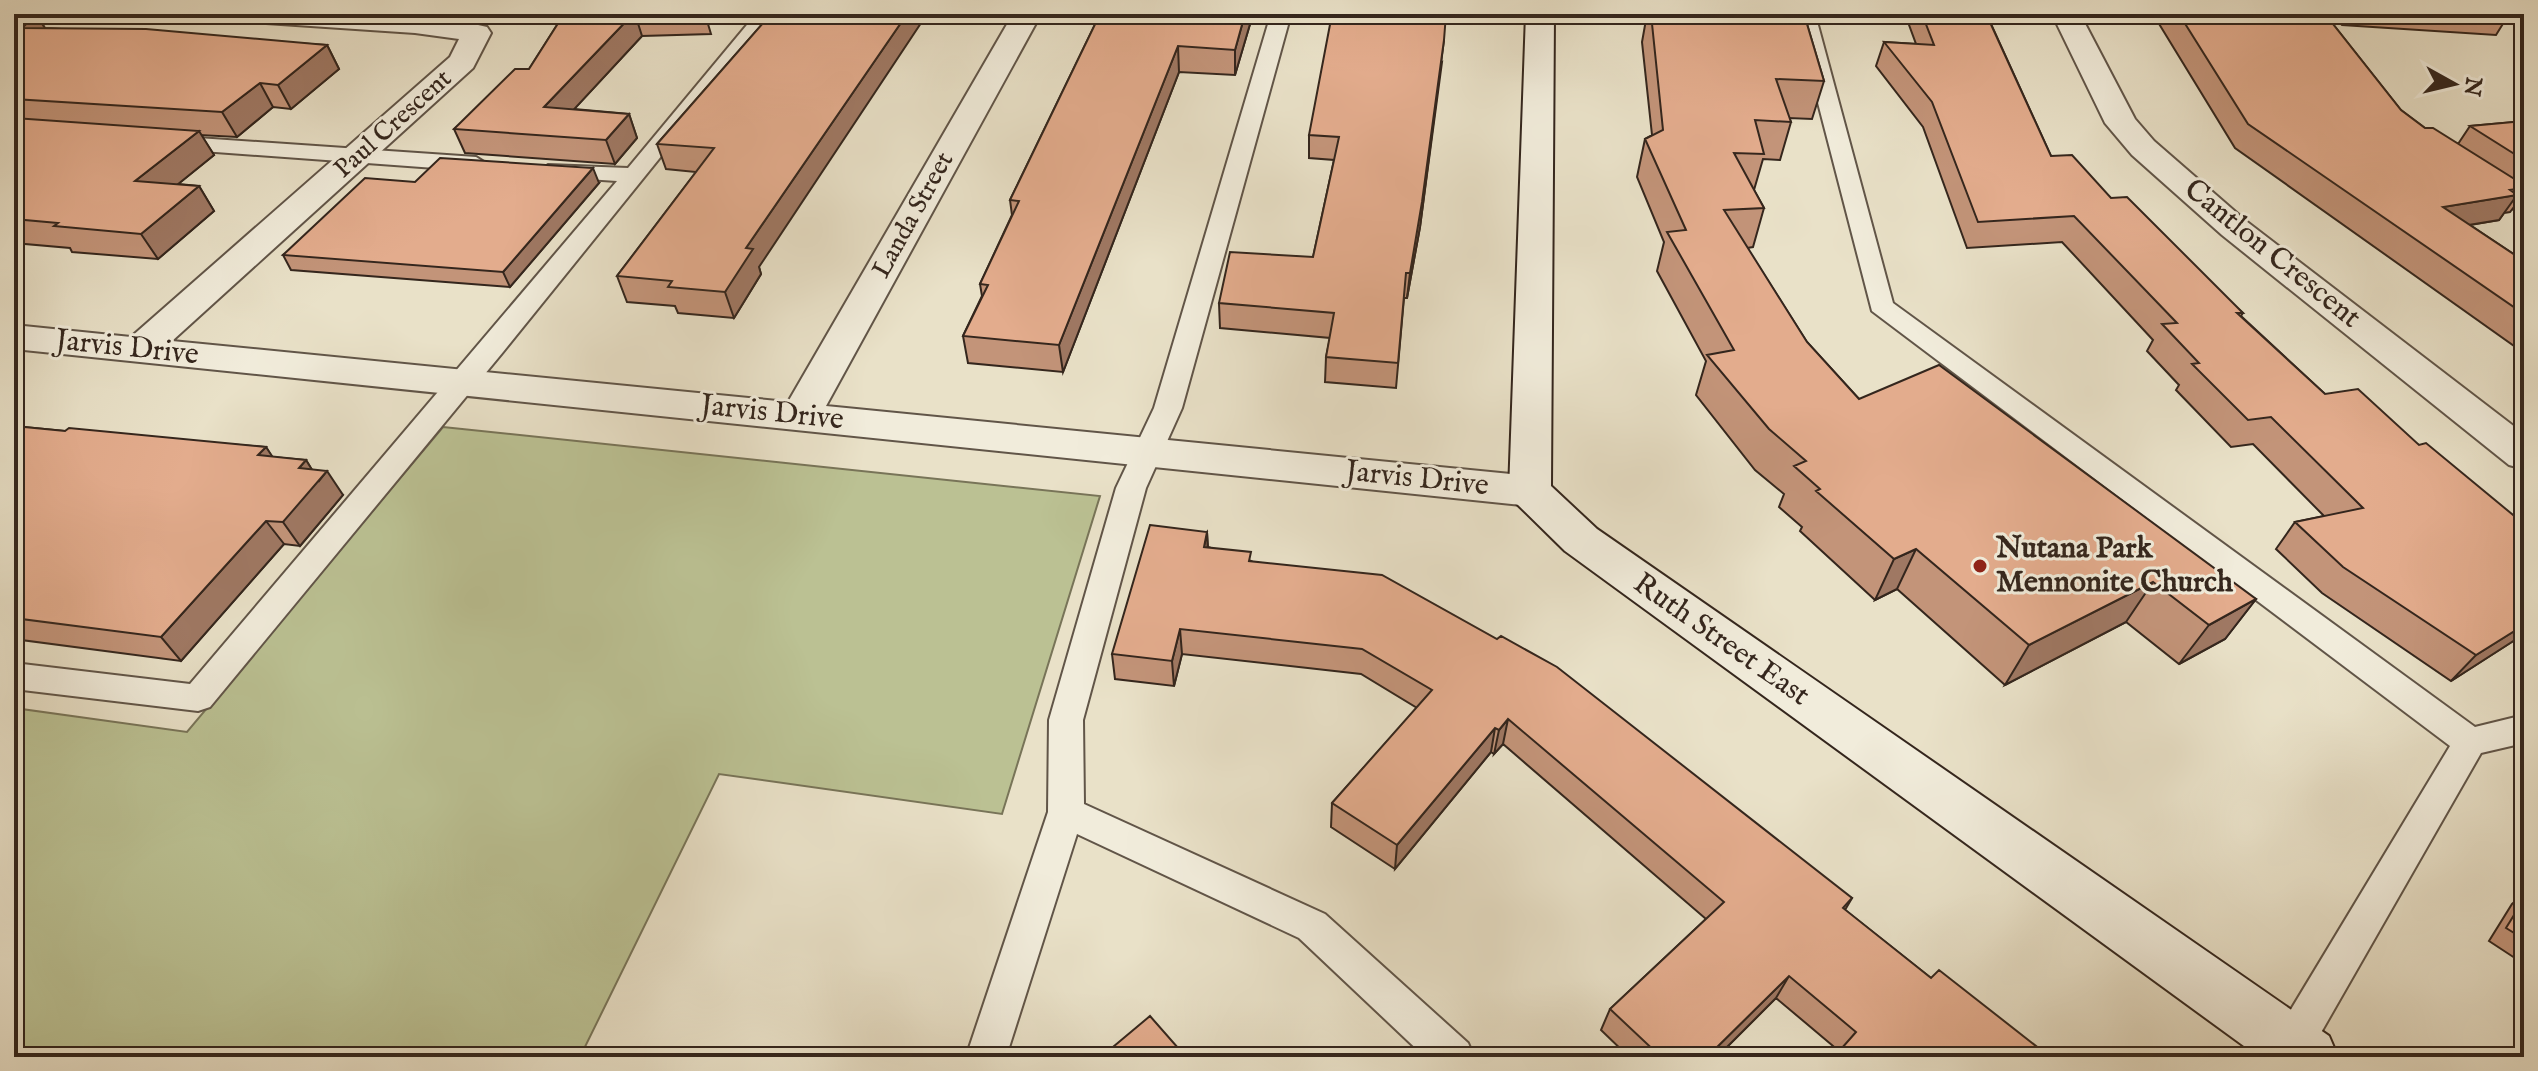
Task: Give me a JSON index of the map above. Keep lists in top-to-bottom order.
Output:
{
  "streets": {
    "street": [
      "Paul Crescent",
      "Landa Street",
      "Cantlon Crescent",
      "Jarvis Drive",
      "Ruth Street East"
    ]
  },
  "crossings": [
    ["Paul Crescent", "Jarvis Drive"],
    ["Landa Street", "Jarvis Drive"],
    ["Jarvis Drive", "Ruth Street East"]
  ],
  "places": ["Nutana Park Mennonite Church"],
  "north": "right"
}
